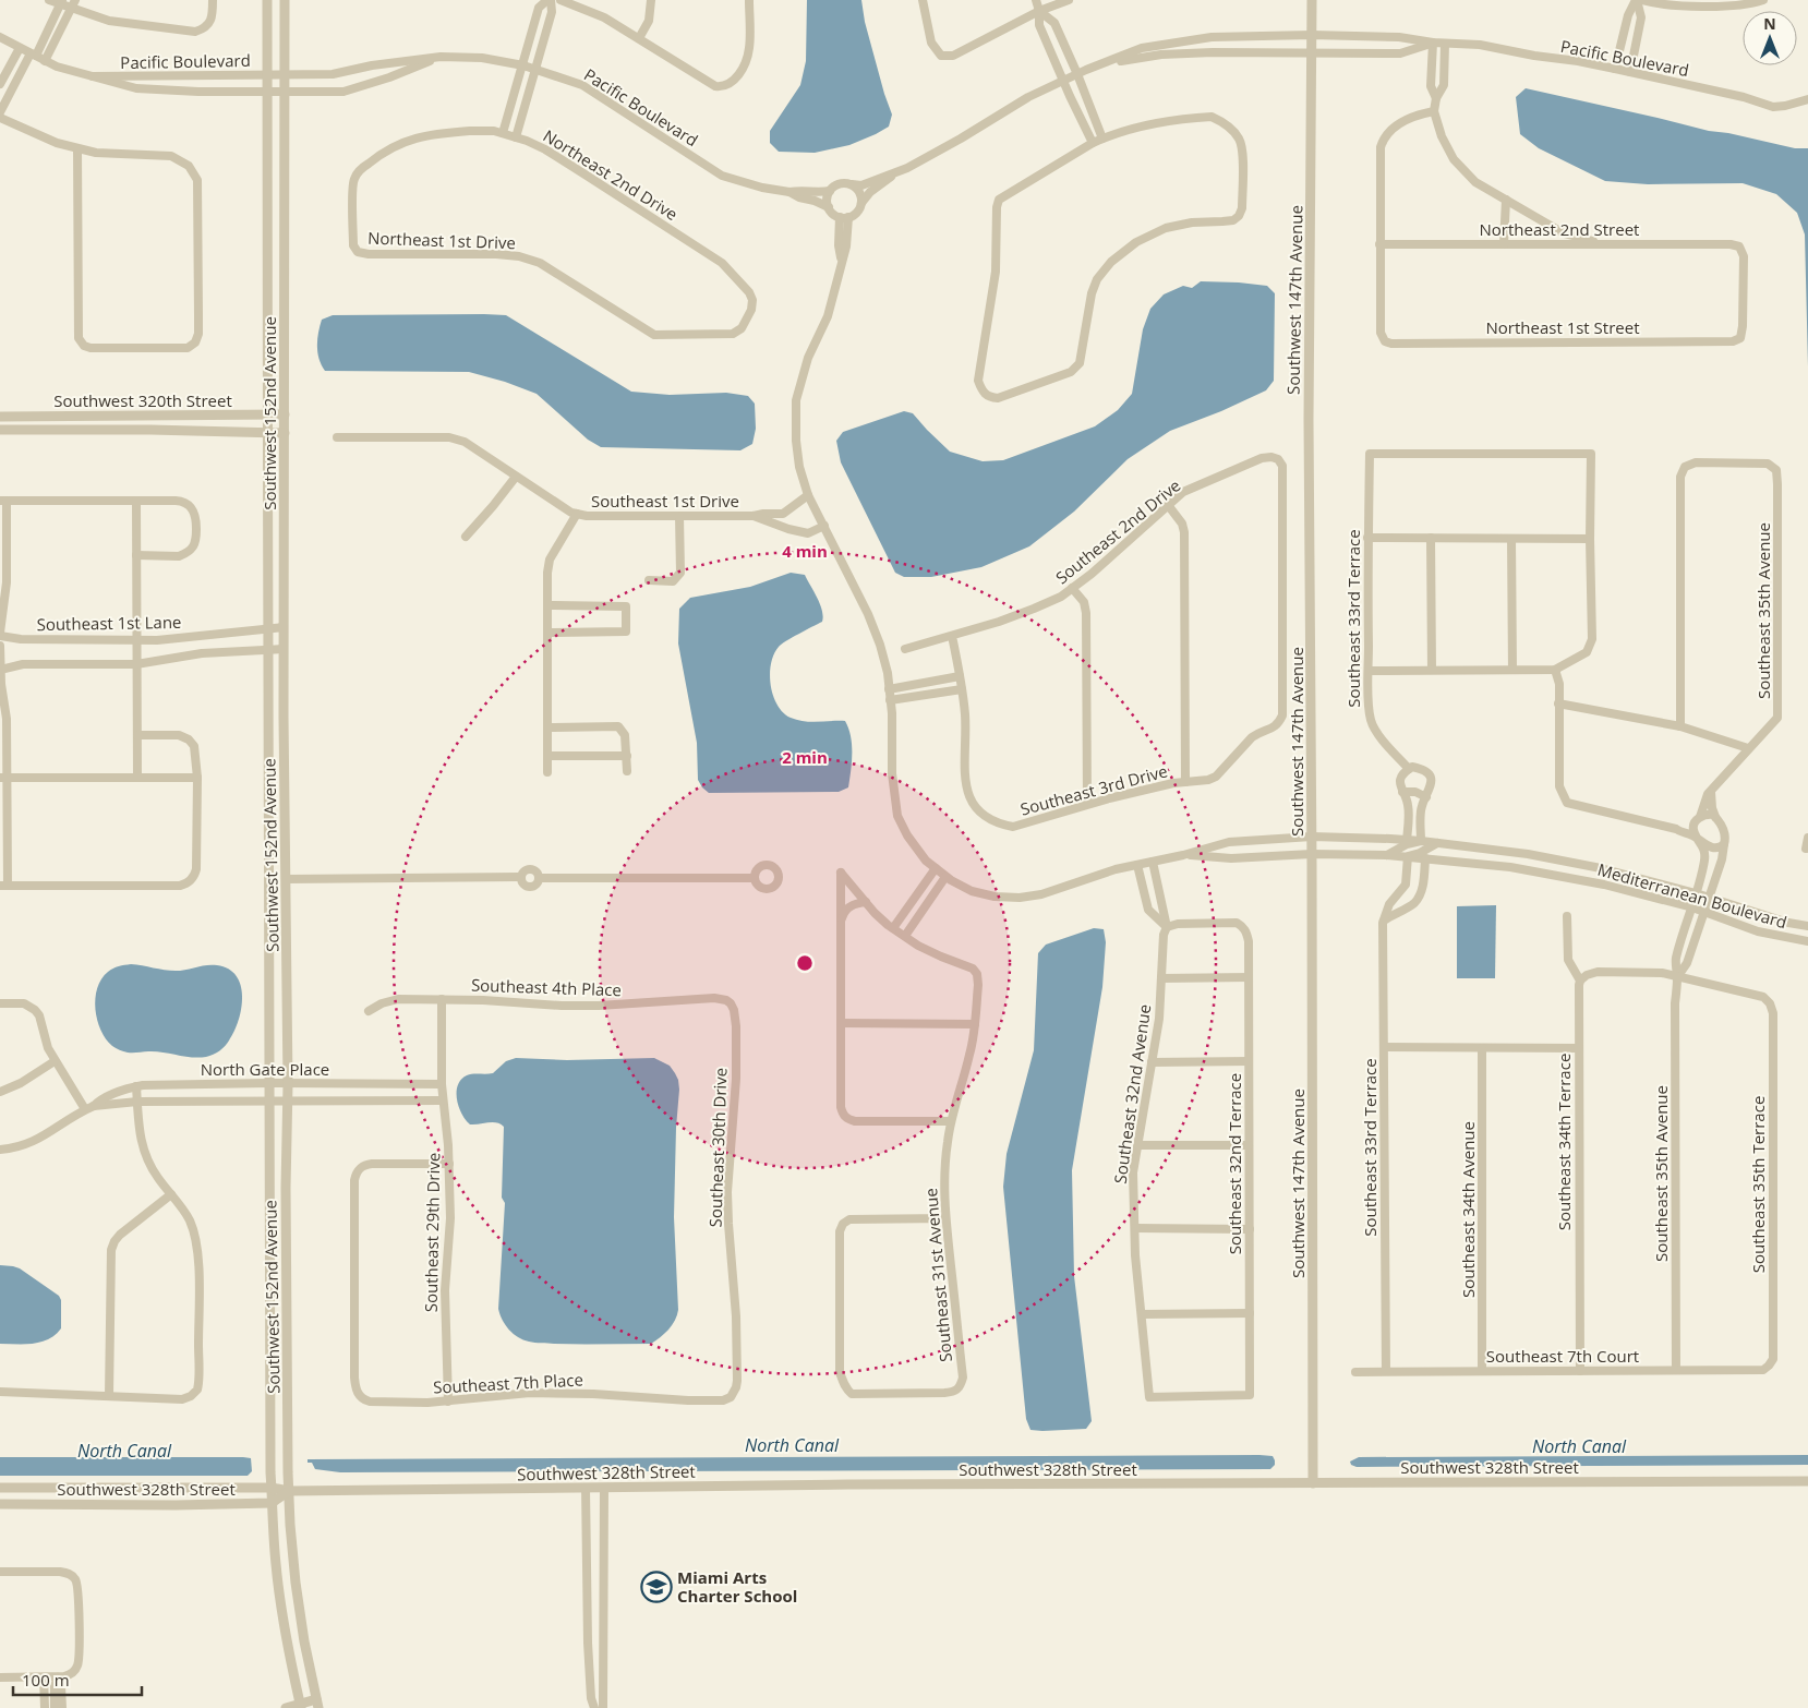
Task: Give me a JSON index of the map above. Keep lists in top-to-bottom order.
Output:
{
  "streets": {
    "street": [
      "Pacific Boulevard",
      "Northeast 2nd Drive",
      "Northeast 2nd Street",
      "Northeast 1st Drive",
      "Southwest 147th Avenue",
      "Northeast 1st Street",
      "Southwest 320th Street",
      "Southwest 152nd Avenue",
      "Southeast 1st Drive",
      "Southeast 2nd Drive",
      "Southeast 35th Avenue",
      "Southeast 33rd Terrace",
      "Southeast 1st Lane",
      "Southeast 3rd Drive",
      "Mediterranean Boulevard",
      "Southeast 4th Place",
      "North Gate Place",
      "Southeast 32nd Avenue",
      "Southeast 34th Terrace",
      "Southeast 30th Drive",
      "Southeast 32nd Terrace",
      "Southeast 35th Terrace",
      "Southeast 34th Avenue",
      "Southeast 29th Drive",
      "Southeast 31st Avenue",
      "Southeast 7th Court",
      "Southeast 7th Place",
      "Southwest 328th Street"
    ]
  },
  "crossings": [
    ["Pacific Boulevard", "Southwest 147th Avenue"],
    ["Pacific Boulevard", "Southwest 152nd Avenue"],
    ["Northeast 2nd Drive", "Northeast 1st Drive"],
    ["Northeast 2nd Street", "Northeast 1st Street"],
    ["Southwest 147th Avenue", "Mediterranean Boulevard"],
    ["Southwest 147th Avenue", "Southwest 328th Street"],
    ["Southwest 320th Street", "Southwest 152nd Avenue"],
    ["Southwest 152nd Avenue", "Southeast 1st Lane"],
    ["Southwest 152nd Avenue", "North Gate Place"],
    ["Southwest 152nd Avenue", "Southwest 328th Street"],
    ["Southeast 2nd Drive", "Southeast 3rd Drive"],
    ["Southeast 35th Avenue", "Mediterranean Boulevard"],
    ["Southeast 35th Avenue", "Southeast 35th Terrace"],
    ["Southeast 35th Avenue", "Southeast 7th Court"],
    ["Southeast 33rd Terrace", "Mediterranean Boulevard"],
    ["Southeast 33rd Terrace", "Southeast 7th Court"],
    ["Southeast 4th Place", "Southeast 30th Drive"],
    ["Southeast 4th Place", "Southeast 29th Drive"],
    ["North Gate Place", "Southeast 29th Drive"],
    ["Southeast 32nd Avenue", "Southeast 32nd Terrace"],
    ["Southeast 34th Terrace", "Southeast 7th Court"],
    ["Southeast 30th Drive", "Southeast 7th Place"],
    ["Southeast 35th Terrace", "Southeast 7th Court"],
    ["Southeast 34th Avenue", "Southeast 7th Court"],
    ["Southeast 29th Drive", "Southeast 7th Place"]
  ],
  "water": ["North Canal"],
  "places": {
    "school or university": ["Miami Arts Charter School"]
  },
  "scale_bar": "100 m",
  "north": "top",
  "rings": ["4 min", "2 min"]
}
